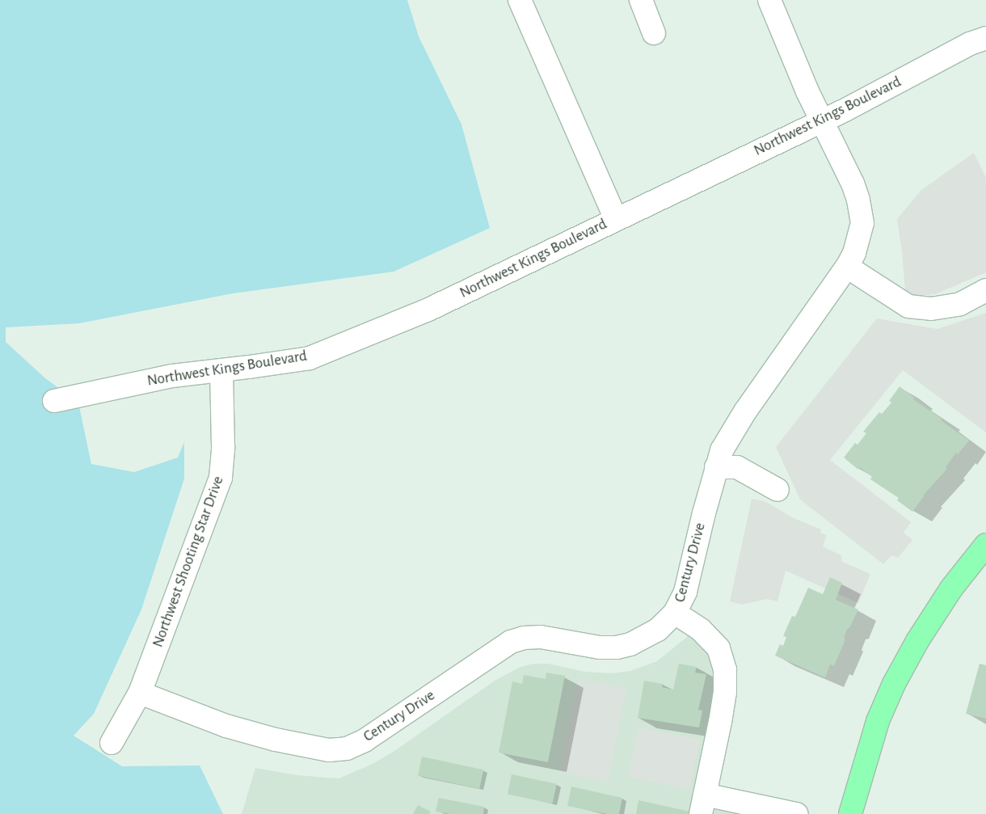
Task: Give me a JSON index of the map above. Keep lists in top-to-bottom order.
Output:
{
  "streets": {
    "street": ["Northwest Kings Boulevard", "Northwest Shooting Star Drive", "Century Drive"]
  },
  "crossings": [
    ["Northwest Kings Boulevard", "Northwest Shooting Star Drive"],
    ["Northwest Kings Boulevard", "Century Drive"],
    ["Northwest Shooting Star Drive", "Century Drive"]
  ]
}
